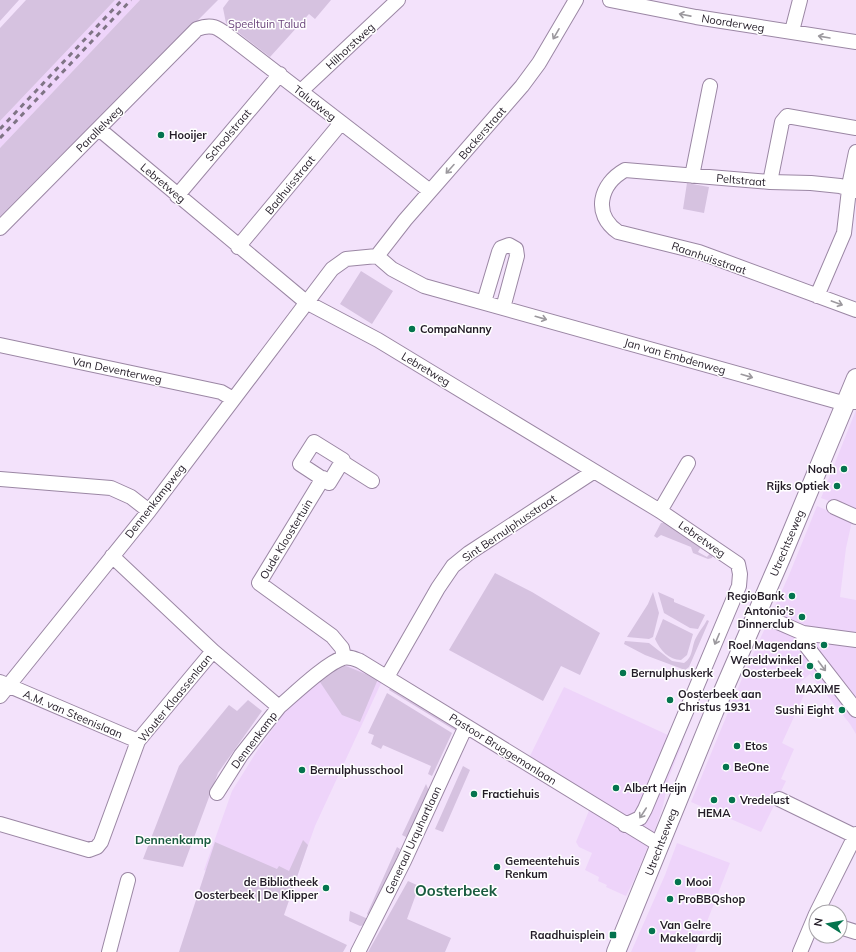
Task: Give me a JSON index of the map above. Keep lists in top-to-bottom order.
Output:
{
  "streets": {
    "main road": ["Utrechtseweg"],
    "street": [
      "Noorderweg",
      "Hilhorstweg",
      "Taludweg",
      "Parallelweg",
      "Backerstraat",
      "Schoolstraat",
      "Peltstraat",
      "Lebretweg",
      "Badhuisstraat",
      "Raanhuisstraat",
      "Jan van Embdenweg",
      "Van Deventerweg",
      "Dennenkampweg",
      "Sint Bernulphusstraat",
      "Oude Kloostertuin",
      "Wouter Klaassenlaan",
      "A.M. van Steenislaan",
      "Dennenkamp",
      "Pastoor Bruggemanlaan",
      "Generaal Urquhartlaan"
    ]
  },
  "crossings": [
    ["Hilhorstweg", "Taludweg"],
    ["Taludweg", "Parallelweg"],
    ["Taludweg", "Backerstraat"],
    ["Taludweg", "Schoolstraat"],
    ["Taludweg", "Badhuisstraat"],
    ["Parallelweg", "Lebretweg"],
    ["Backerstraat", "Jan van Embdenweg"],
    ["Backerstraat", "Dennenkampweg"],
    ["Schoolstraat", "Lebretweg"],
    ["Peltstraat", "Raanhuisstraat"],
    ["Lebretweg", "Badhuisstraat"],
    ["Lebretweg", "Dennenkampweg"],
    ["Lebretweg", "Sint Bernulphusstraat"],
    ["Lebretweg", "Pastoor Bruggemanlaan"],
    ["Jan van Embdenweg", "Dennenkampweg"],
    ["Jan van Embdenweg", "Utrechtseweg"],
    ["Van Deventerweg", "Dennenkampweg"],
    ["Dennenkampweg", "Wouter Klaassenlaan"],
    ["Dennenkampweg", "A.M. van Steenislaan"],
    ["Sint Bernulphusstraat", "Pastoor Bruggemanlaan"],
    ["Oude Kloostertuin", "Dennenkamp"],
    ["Oude Kloostertuin", "Pastoor Bruggemanlaan"],
    ["Utrechtseweg", "Pastoor Bruggemanlaan"],
    ["Wouter Klaassenlaan", "A.M. van Steenislaan"],
    ["Dennenkamp", "Pastoor Bruggemanlaan"],
    ["Pastoor Bruggemanlaan", "Generaal Urquhartlaan"]
  ],
  "one_way": ["Noorderweg", "Backerstraat", "Jan van Embdenweg"],
  "districts": ["Dennenkamp", "Oosterbeek"],
  "parks": ["Speeltuin Talud"],
  "places": {
    "other": [
      "Hooijer",
      "CompaNanny",
      "Noah",
      "Rijks Optiek",
      "RegioBank",
      "Antonio's Dinnerclub",
      "Roel Magendans",
      "Wereldwinkel Oosterbeek",
      "Bernulphuskerk",
      "MAXIME",
      "Oosterbeek aan Christus 1931",
      "Sushi Eight",
      "Etos",
      "BeOne",
      "Bernulphusschool",
      "Albert Heijn",
      "Fractiehuis",
      "HEMA",
      "Vredelust",
      "Gemeentehuis Renkum",
      "Mooi",
      "de Bibliotheek Oosterbeek | De Klipper",
      "ProBBQshop",
      "Van Gelre Makelaardij"
    ],
    "transit": ["Raadhuisplein"]
  },
  "north": "left"
}
